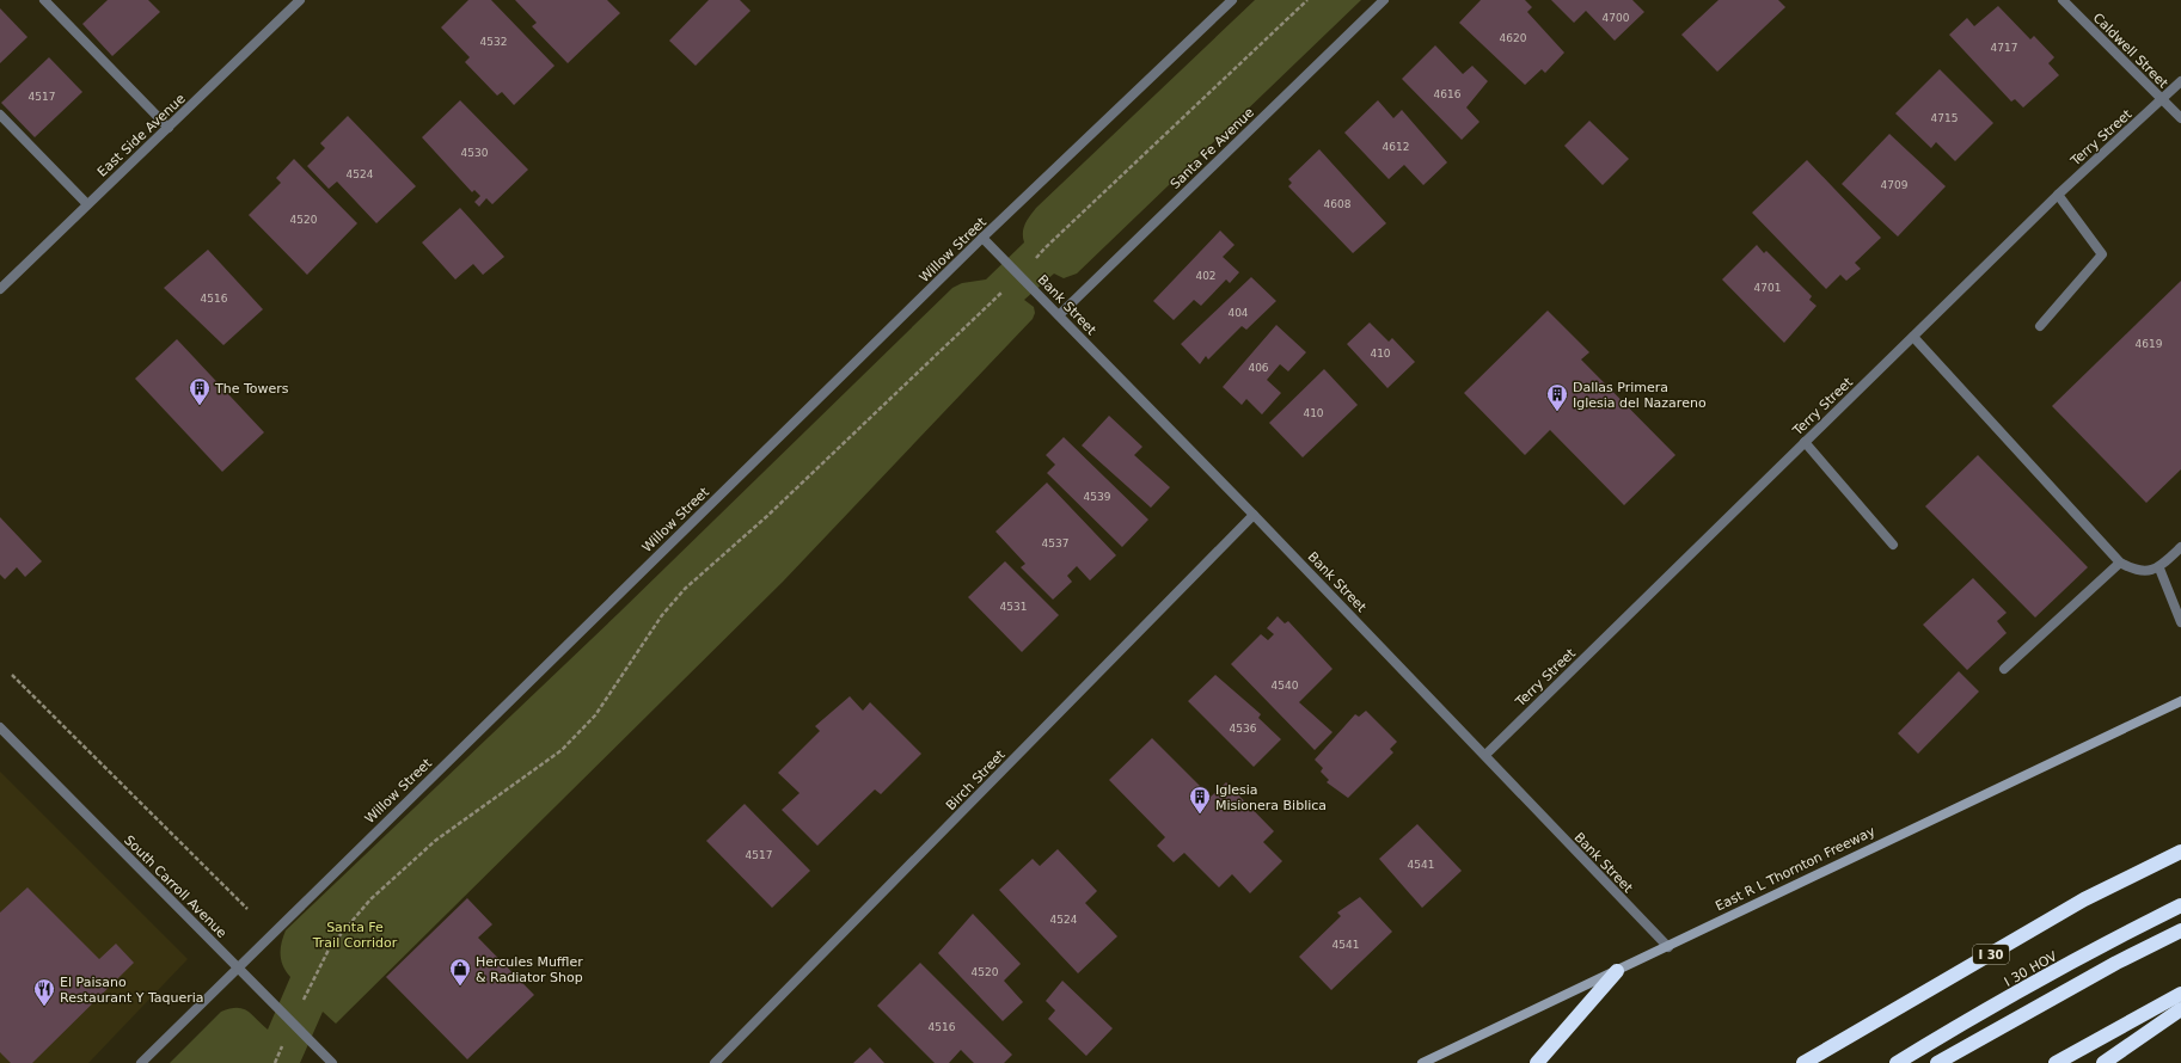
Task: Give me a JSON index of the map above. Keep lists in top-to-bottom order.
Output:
{
  "streets": {
    "highway": ["I 30", "I 30 HOV"],
    "main road": ["East R L Thornton Freeway"],
    "street": [
      "Caldwell Street",
      "East Side Avenue",
      "Terry Street",
      "Santa Fe Avenue",
      "Willow Street",
      "Bank Street",
      "Birch Street",
      "South Carroll Avenue"
    ]
  },
  "crossings": [
    ["Caldwell Street", "Terry Street"],
    ["Terry Street", "Bank Street"],
    ["Santa Fe Avenue", "Bank Street"],
    ["Willow Street", "Bank Street"],
    ["Willow Street", "South Carroll Avenue"],
    ["Bank Street", "Birch Street"],
    ["Bank Street", "East R L Thornton Freeway"]
  ],
  "parks": ["Santa Fe Trail Corridor"],
  "places": {
    "building": ["The Towers", "Dallas Primera Iglesia del Nazareno", "Iglesia Misionera Biblica"],
    "shop": ["Hercules Muffler & Radiator Shop"],
    "restaurant": ["El Paisano Restaurant Y Taqueria"]
  },
  "house_numbers": [
    "4700",
    "4620",
    "4532",
    "4717",
    "4616",
    "4517",
    "4715",
    "4612",
    "4530",
    "4524",
    "4709",
    "4608",
    "4520",
    "402",
    "4701",
    "4516",
    "404",
    "4619",
    "410",
    "406",
    "410",
    "4539",
    "4537",
    "4531",
    "4540",
    "4536",
    "4517",
    "4541",
    "4524",
    "4541",
    "4520",
    "4516"
  ]
}
